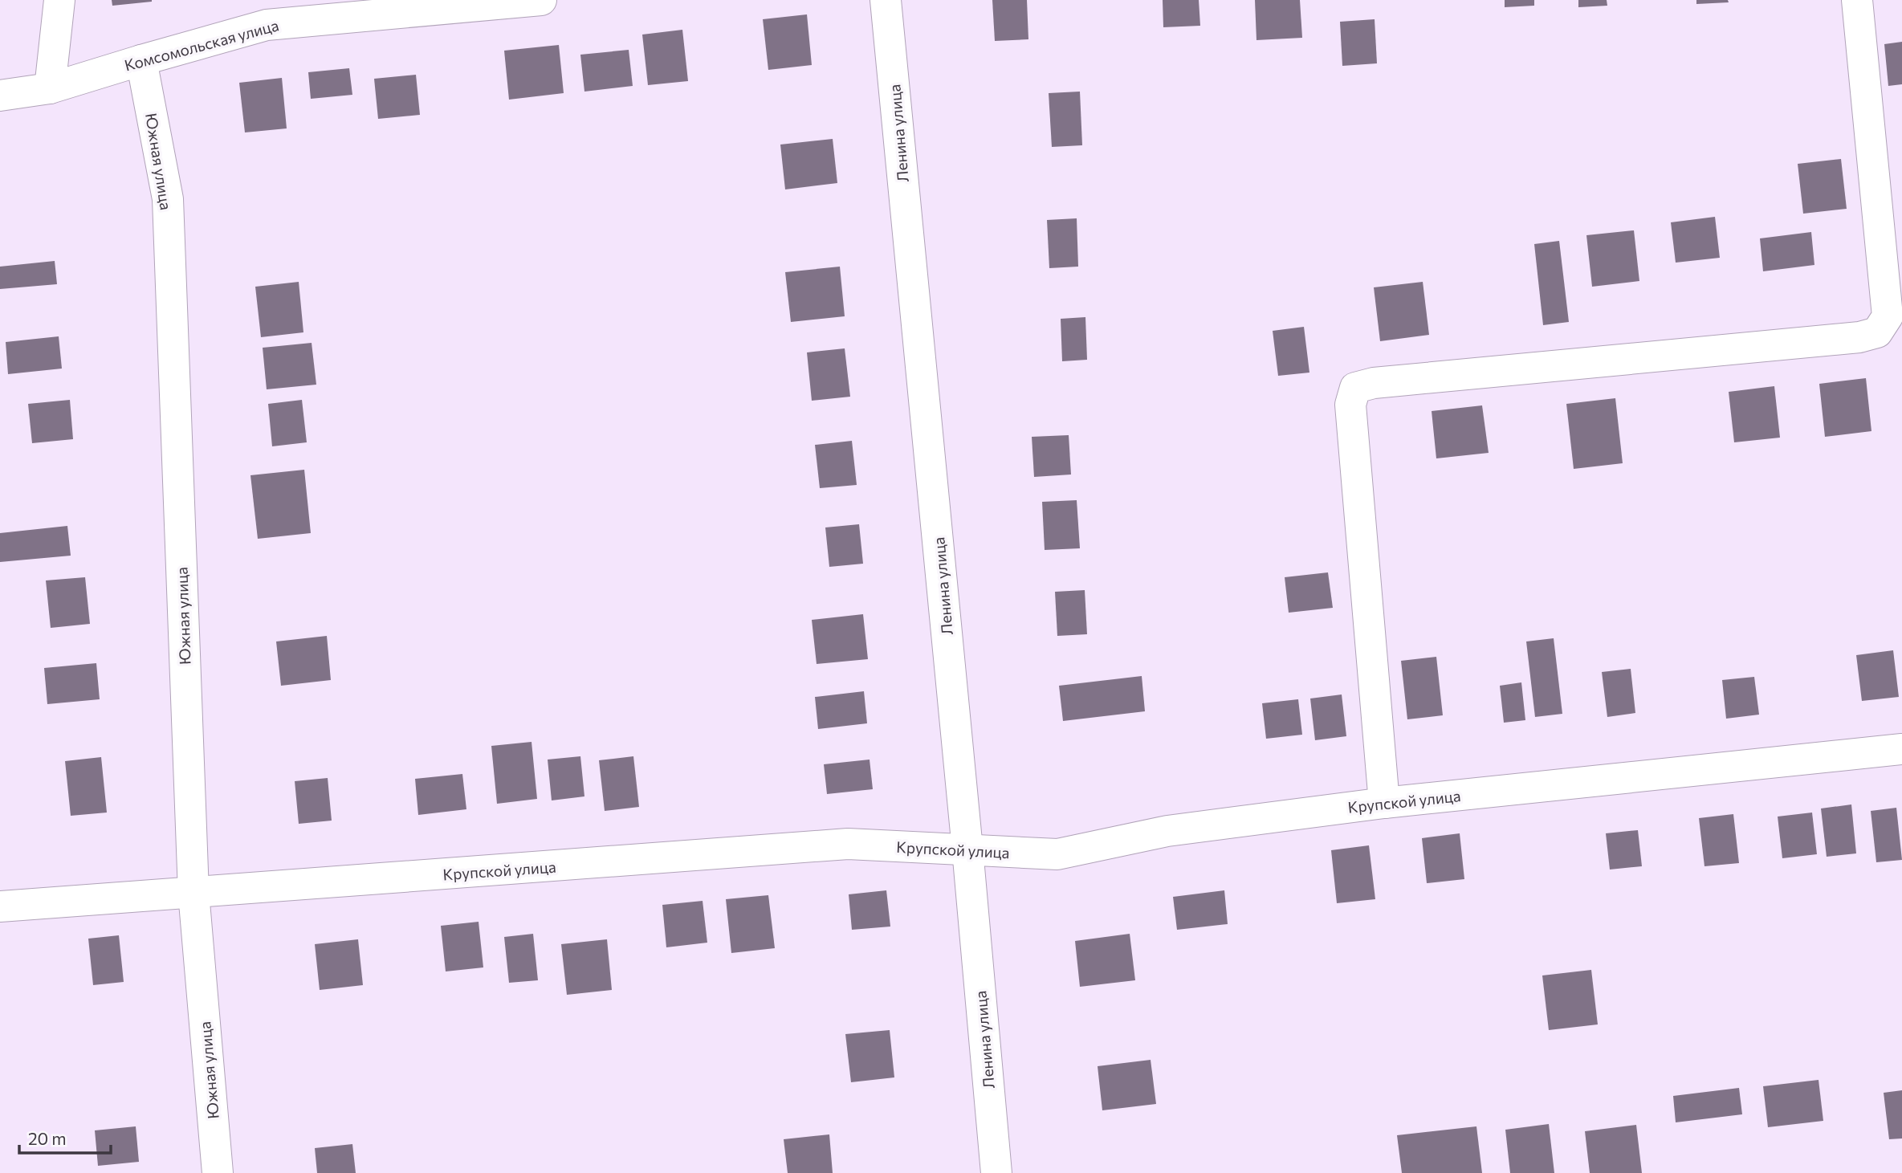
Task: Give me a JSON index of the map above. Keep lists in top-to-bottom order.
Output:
{
  "streets": {
    "street": [
      "Комсомольская улица",
      "Ленина улица",
      "Южная улица",
      "Крупской улица"
    ]
  },
  "crossings": [
    ["Комсомольская улица", "Южная улица"],
    ["Ленина улица", "Крупской улица"],
    ["Южная улица", "Крупской улица"]
  ],
  "scale_bar": "20 m"
}
